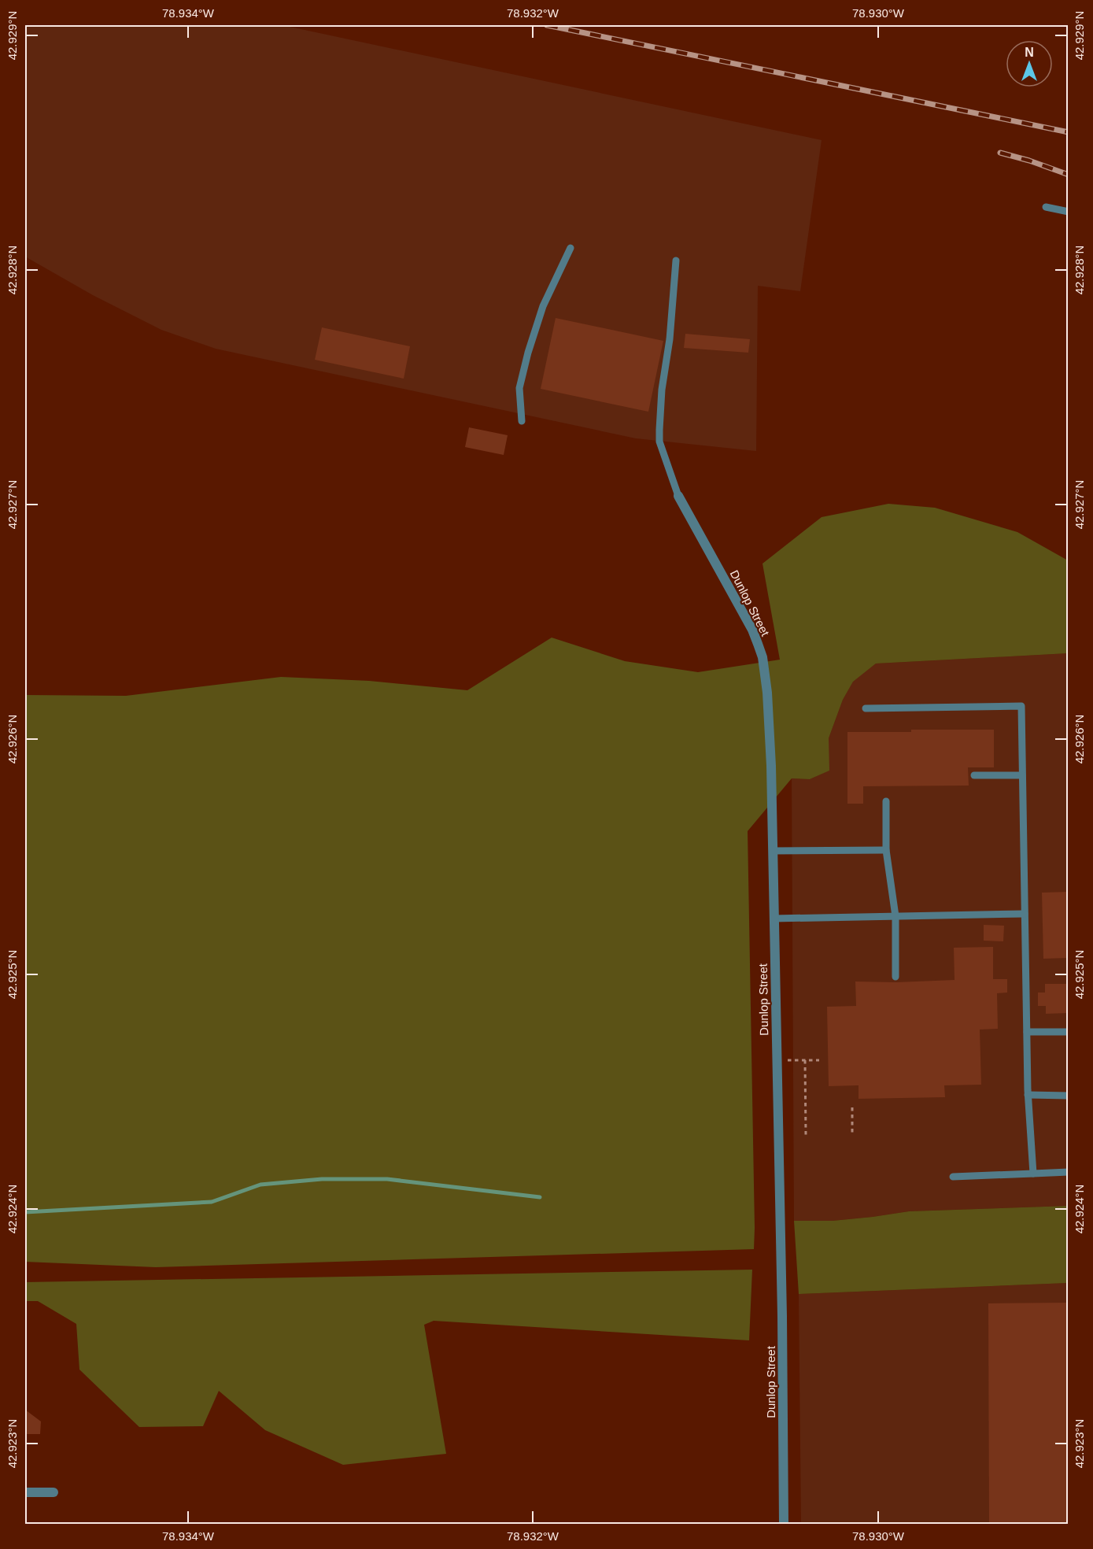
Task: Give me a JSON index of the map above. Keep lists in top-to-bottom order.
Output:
{
  "streets": {
    "street": ["Dunlop Street"]
  },
  "north": "top",
  "coordinates": [
    "78.934°W",
    "78.932°W",
    "78.930°W",
    "42.929°N",
    "42.928°N",
    "42.927°N",
    "42.926°N",
    "42.925°N",
    "42.924°N",
    "42.923°N"
  ]
}
